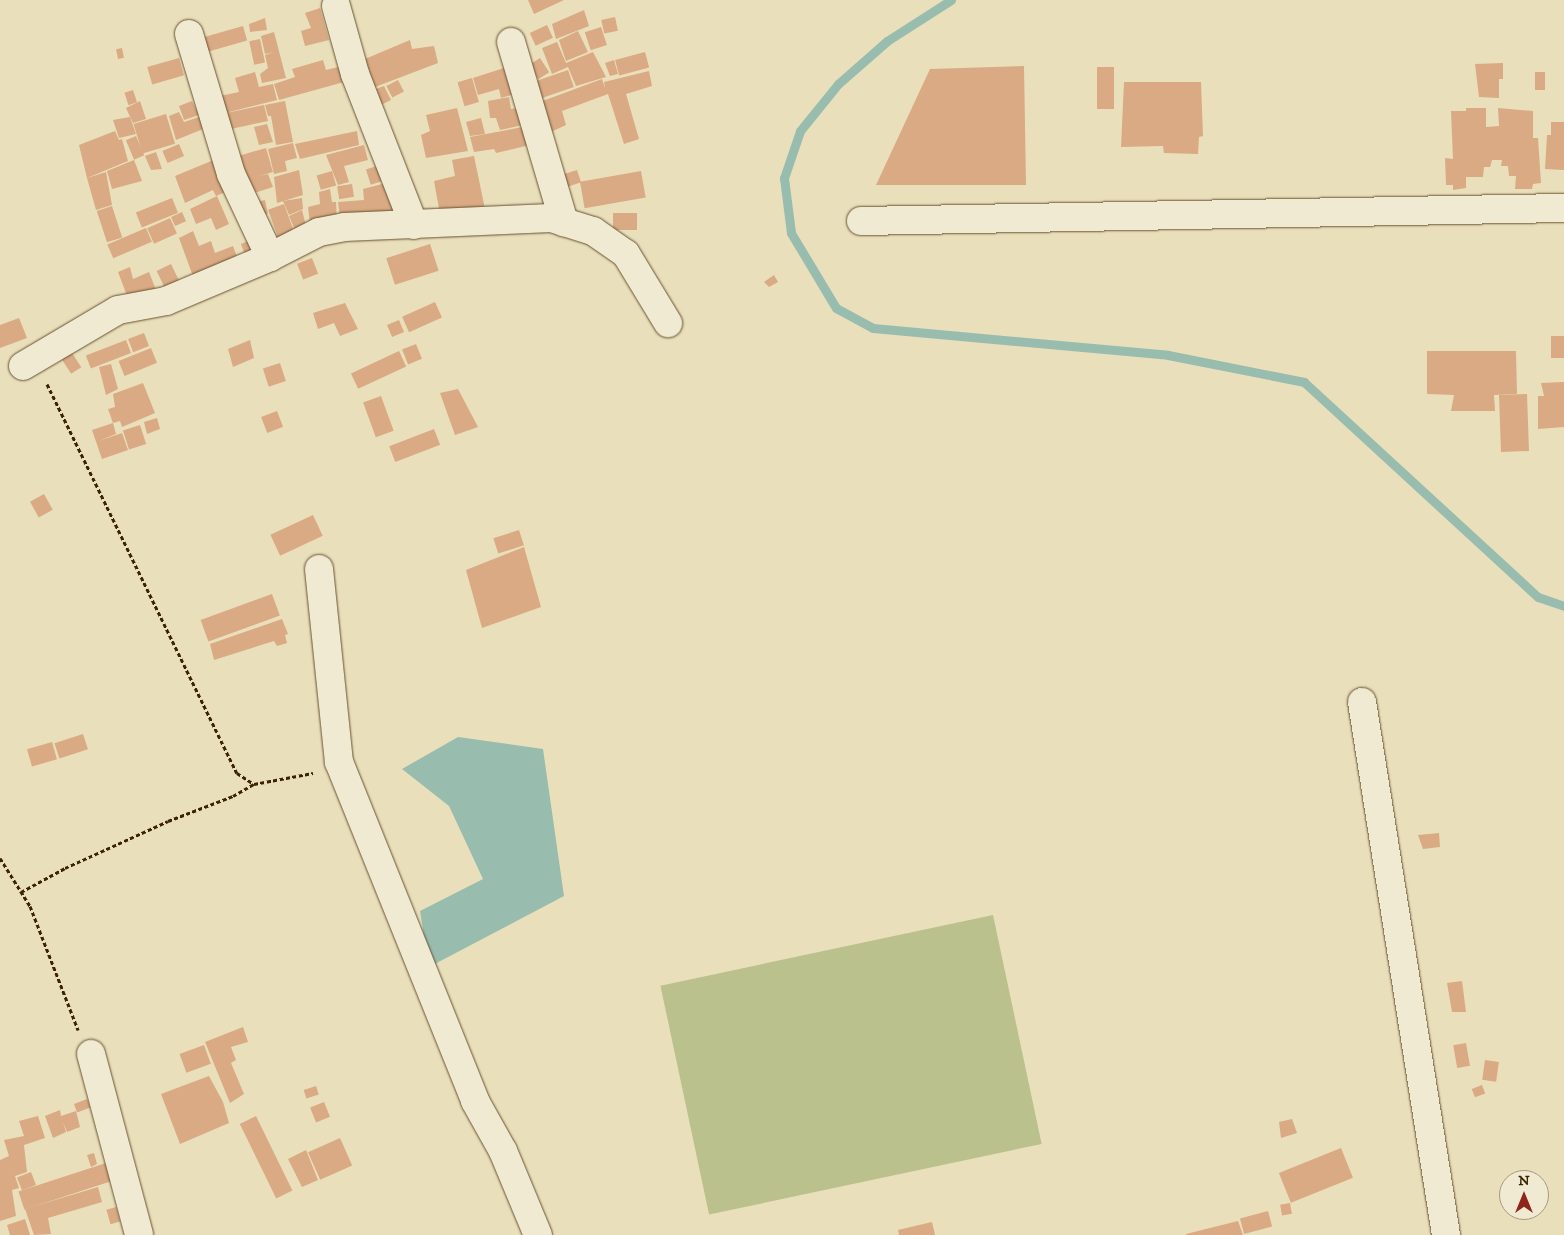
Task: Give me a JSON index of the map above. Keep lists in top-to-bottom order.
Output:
{
  "north": "top"
}
